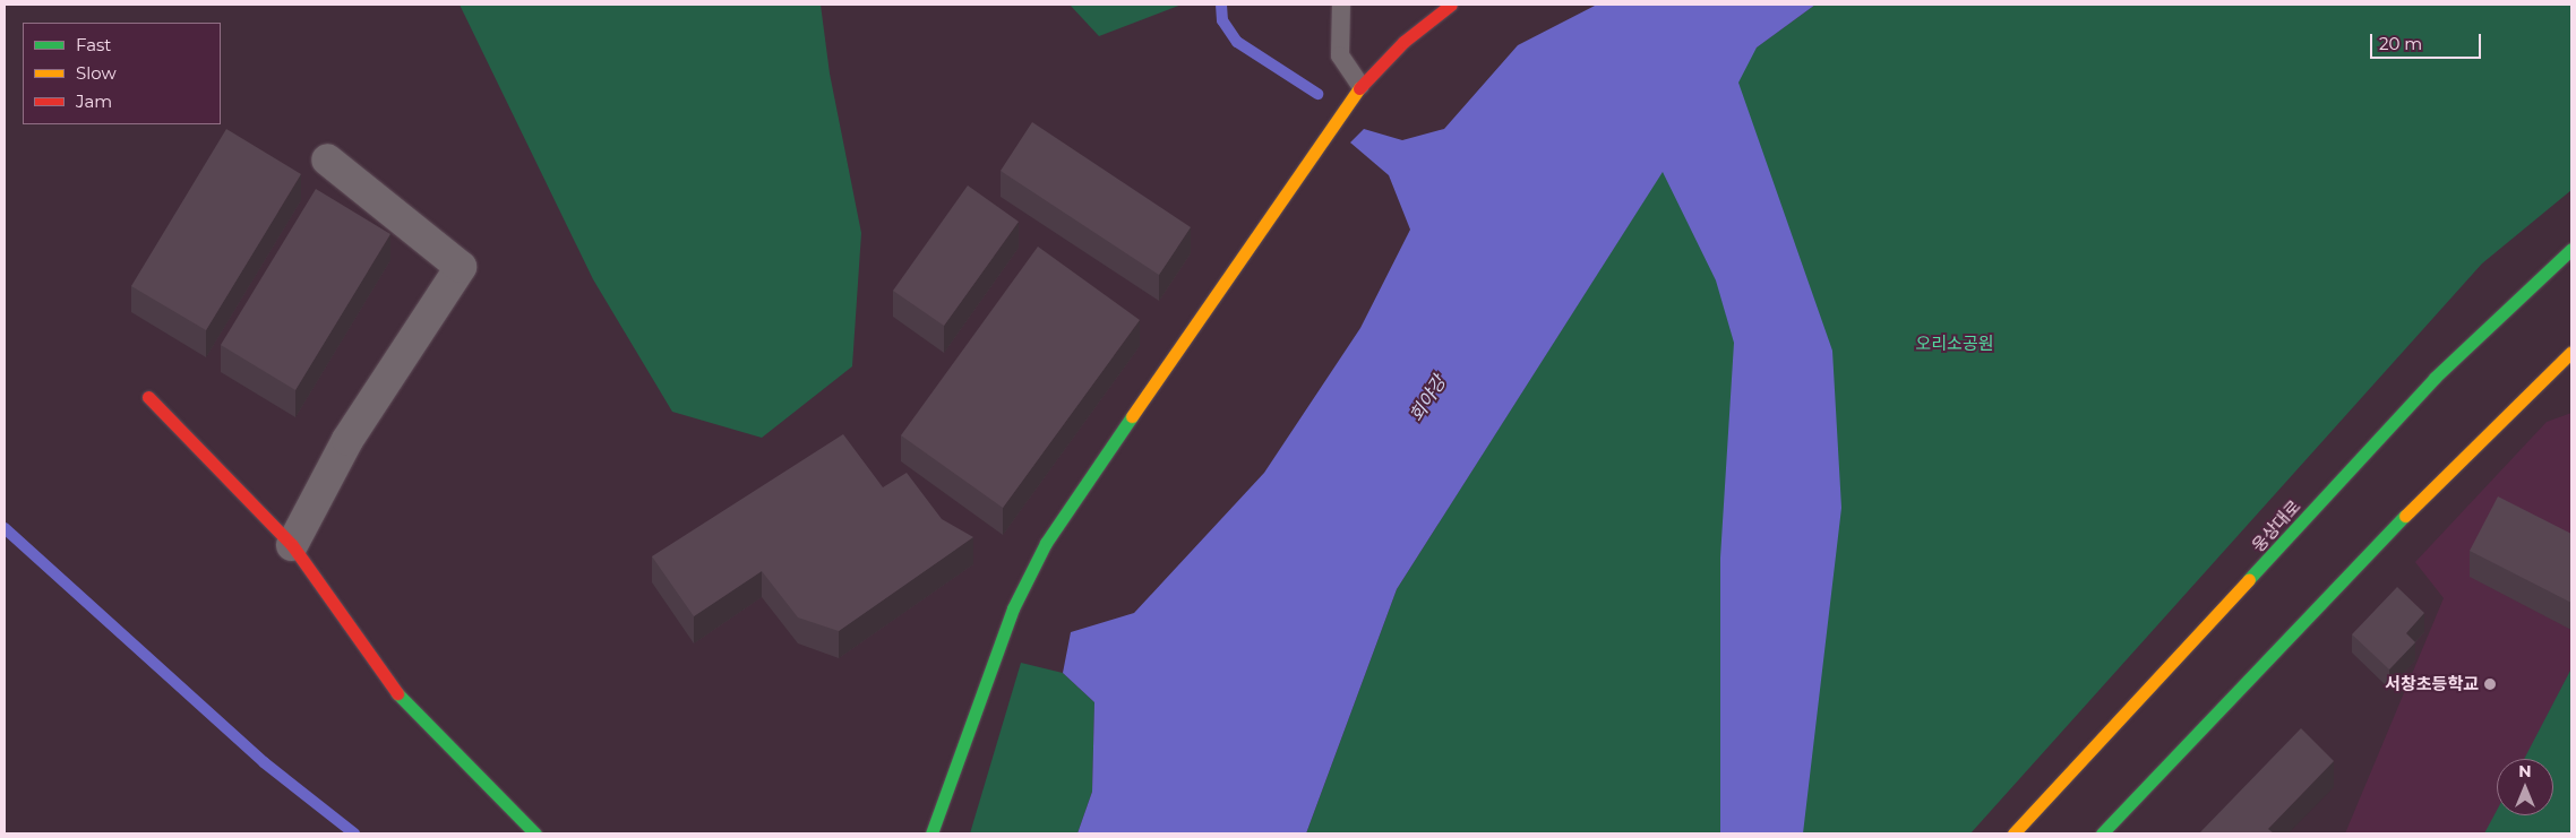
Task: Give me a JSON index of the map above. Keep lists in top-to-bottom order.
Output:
{
  "streets": {
    "street": ["웅상대로"]
  },
  "water": ["회야강"],
  "parks": ["오리소공원"],
  "places": ["서창초등학교"],
  "legend": ["Fast", "Slow", "Jam"],
  "scale_bar": "20 m",
  "north": "top"
}
